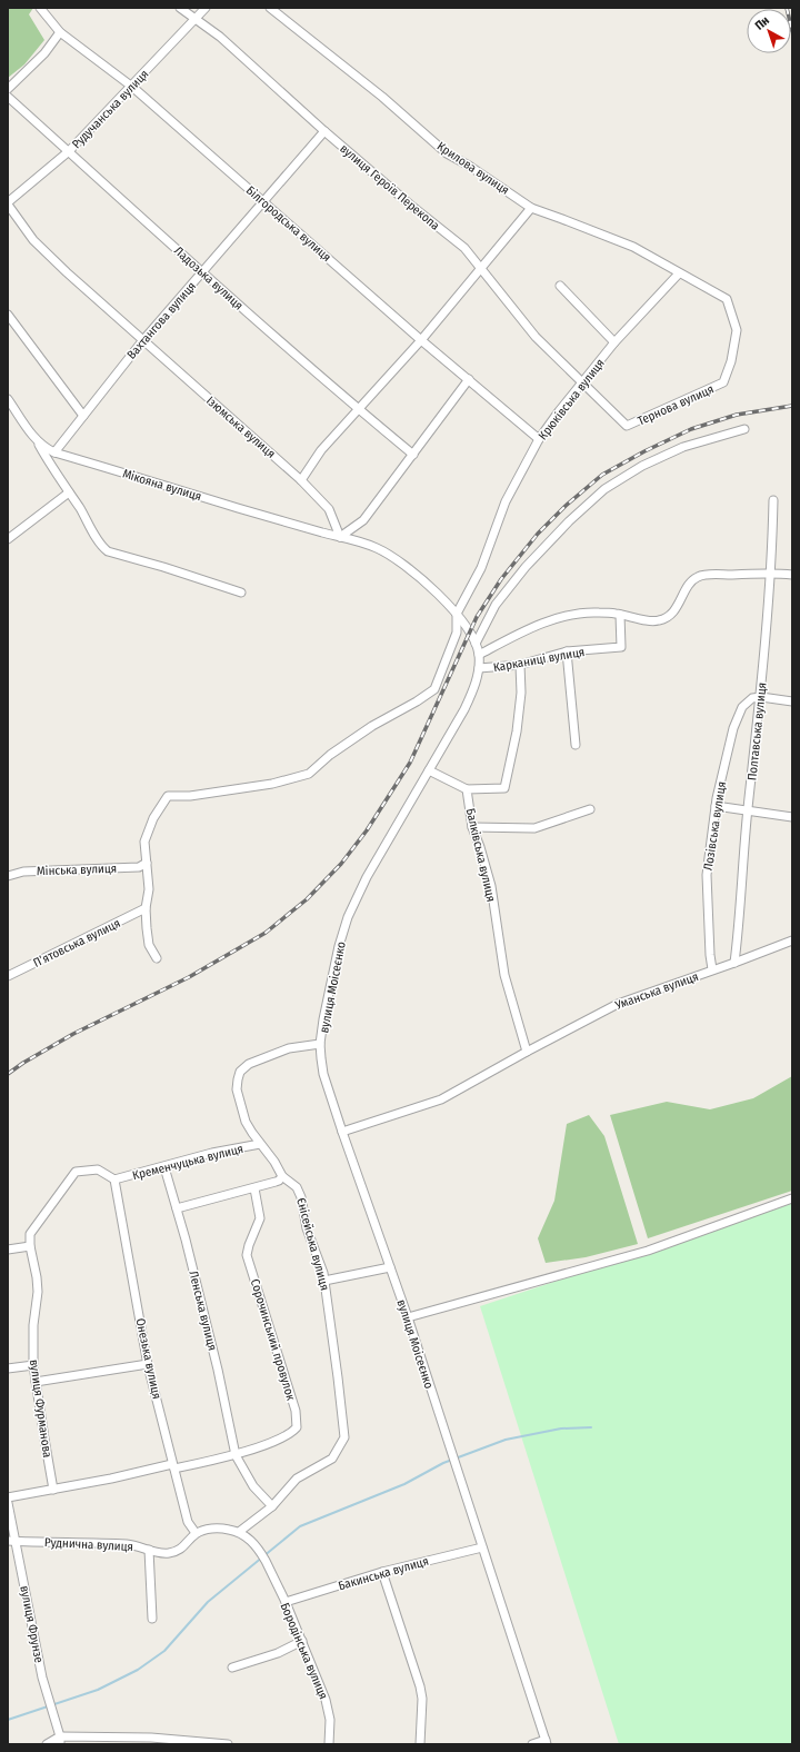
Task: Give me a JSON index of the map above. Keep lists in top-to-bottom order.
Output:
{
  "streets": {
    "street": [
      "Рудучанська вулиця",
      "Крилова вулиця",
      "вулиця Героїв Перекопа",
      "Білгородська вулиця",
      "Ладозька вулиця",
      "Вахтангова вулиця",
      "Крюківська вулиця",
      "Тернова вулиця",
      "Ізюмська вулиця",
      "Мікояна вулиця",
      "Карканиці вулиця",
      "Полтавська вулиця",
      "Лозівська вулиця",
      "Балківська вулиця",
      "Мінська вулиця",
      "П’ятовська вулиця",
      "вулиця Моісеєнко",
      "Уманська вулиця",
      "Кременчуцька вулиця",
      "Єнісейська вулиця",
      "Ленська вулиця",
      "Сорочинський провулок",
      "Онезька вулиця",
      "вулиця Фурманова",
      "Руднична вулиця",
      "Бакинська вулиця",
      "вулиця Фрунзе",
      "Бородінська вулиця"
    ]
  },
  "crossings": [
    ["Рудучанська вулиця", "вулиця Героїв Перекопа"],
    ["Рудучанська вулиця", "Білгородська вулиця"],
    ["Рудучанська вулиця", "Ладозька вулиця"],
    ["Рудучанська вулиця", "Ізюмська вулиця"],
    ["Крилова вулиця", "Крюківська вулиця"],
    ["Крилова вулиця", "Тернова вулиця"],
    ["вулиця Героїв Перекопа", "Вахтангова вулиця"],
    ["вулиця Героїв Перекопа", "Крюківська вулиця"],
    ["вулиця Героїв Перекопа", "Тернова вулиця"],
    ["Білгородська вулиця", "Вахтангова вулиця"],
    ["Білгородська вулиця", "Крюківська вулиця"],
    ["Ладозька вулиця", "Вахтангова вулиця"],
    ["Вахтангова вулиця", "Ізюмська вулиця"],
    ["Вахтангова вулиця", "Мікояна вулиця"],
    ["Крюківська вулиця", "Тернова вулиця"],
    ["Ізюмська вулиця", "Мікояна вулиця"],
    ["Карканиці вулиця", "Полтавська вулиця"],
    ["Карканиці вулиця", "Балківська вулиця"],
    ["Карканиці вулиця", "вулиця Моісеєнко"],
    ["Полтавська вулиця", "Лозівська вулиця"],
    ["Полтавська вулиця", "Уманська вулиця"],
    ["Лозівська вулиця", "Уманська вулиця"],
    ["Балківська вулиця", "Уманська вулиця"],
    ["вулиця Моісеєнко", "Уманська вулиця"],
    ["вулиця Моісеєнко", "Єнісейська вулиця"],
    ["вулиця Моісеєнко", "Бакинська вулиця"],
    ["Кременчуцька вулиця", "Єнісейська вулиця"],
    ["Кременчуцька вулиця", "Ленська вулиця"],
    ["Кременчуцька вулиця", "Онезька вулиця"],
    ["Єнісейська вулиця", "Ленська вулиця"],
    ["Ленська вулиця", "Сорочинський провулок"],
    ["Онезька вулиця", "Руднична вулиця"],
    ["Руднична вулиця", "вулиця Фрунзе"],
    ["Бакинська вулиця", "Бородінська вулиця"]
  ],
  "north": "top left"
}
